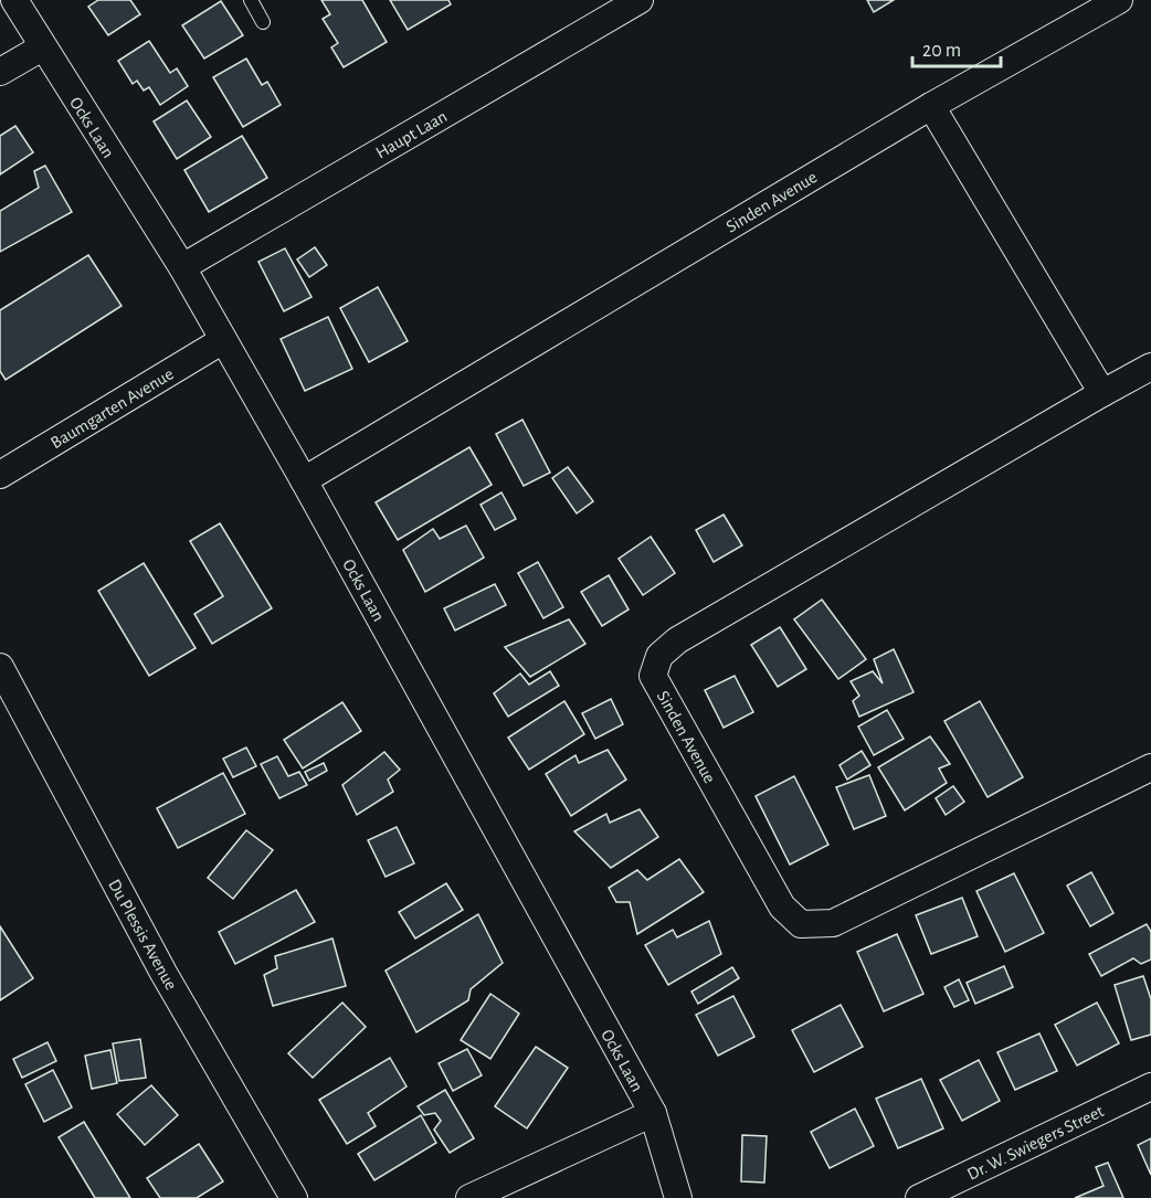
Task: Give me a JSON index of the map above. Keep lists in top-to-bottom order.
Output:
{
  "streets": {
    "street": [
      "Ocks Laan",
      "Haupt Laan",
      "Sinden Avenue",
      "Baumgarten Avenue",
      "Du Plessis Avenue",
      "Dr. W. Swiegers Street"
    ]
  },
  "crossings": [
    ["Ocks Laan", "Haupt Laan"],
    ["Ocks Laan", "Sinden Avenue"],
    ["Ocks Laan", "Baumgarten Avenue"]
  ],
  "scale_bar": "20 m"
}
